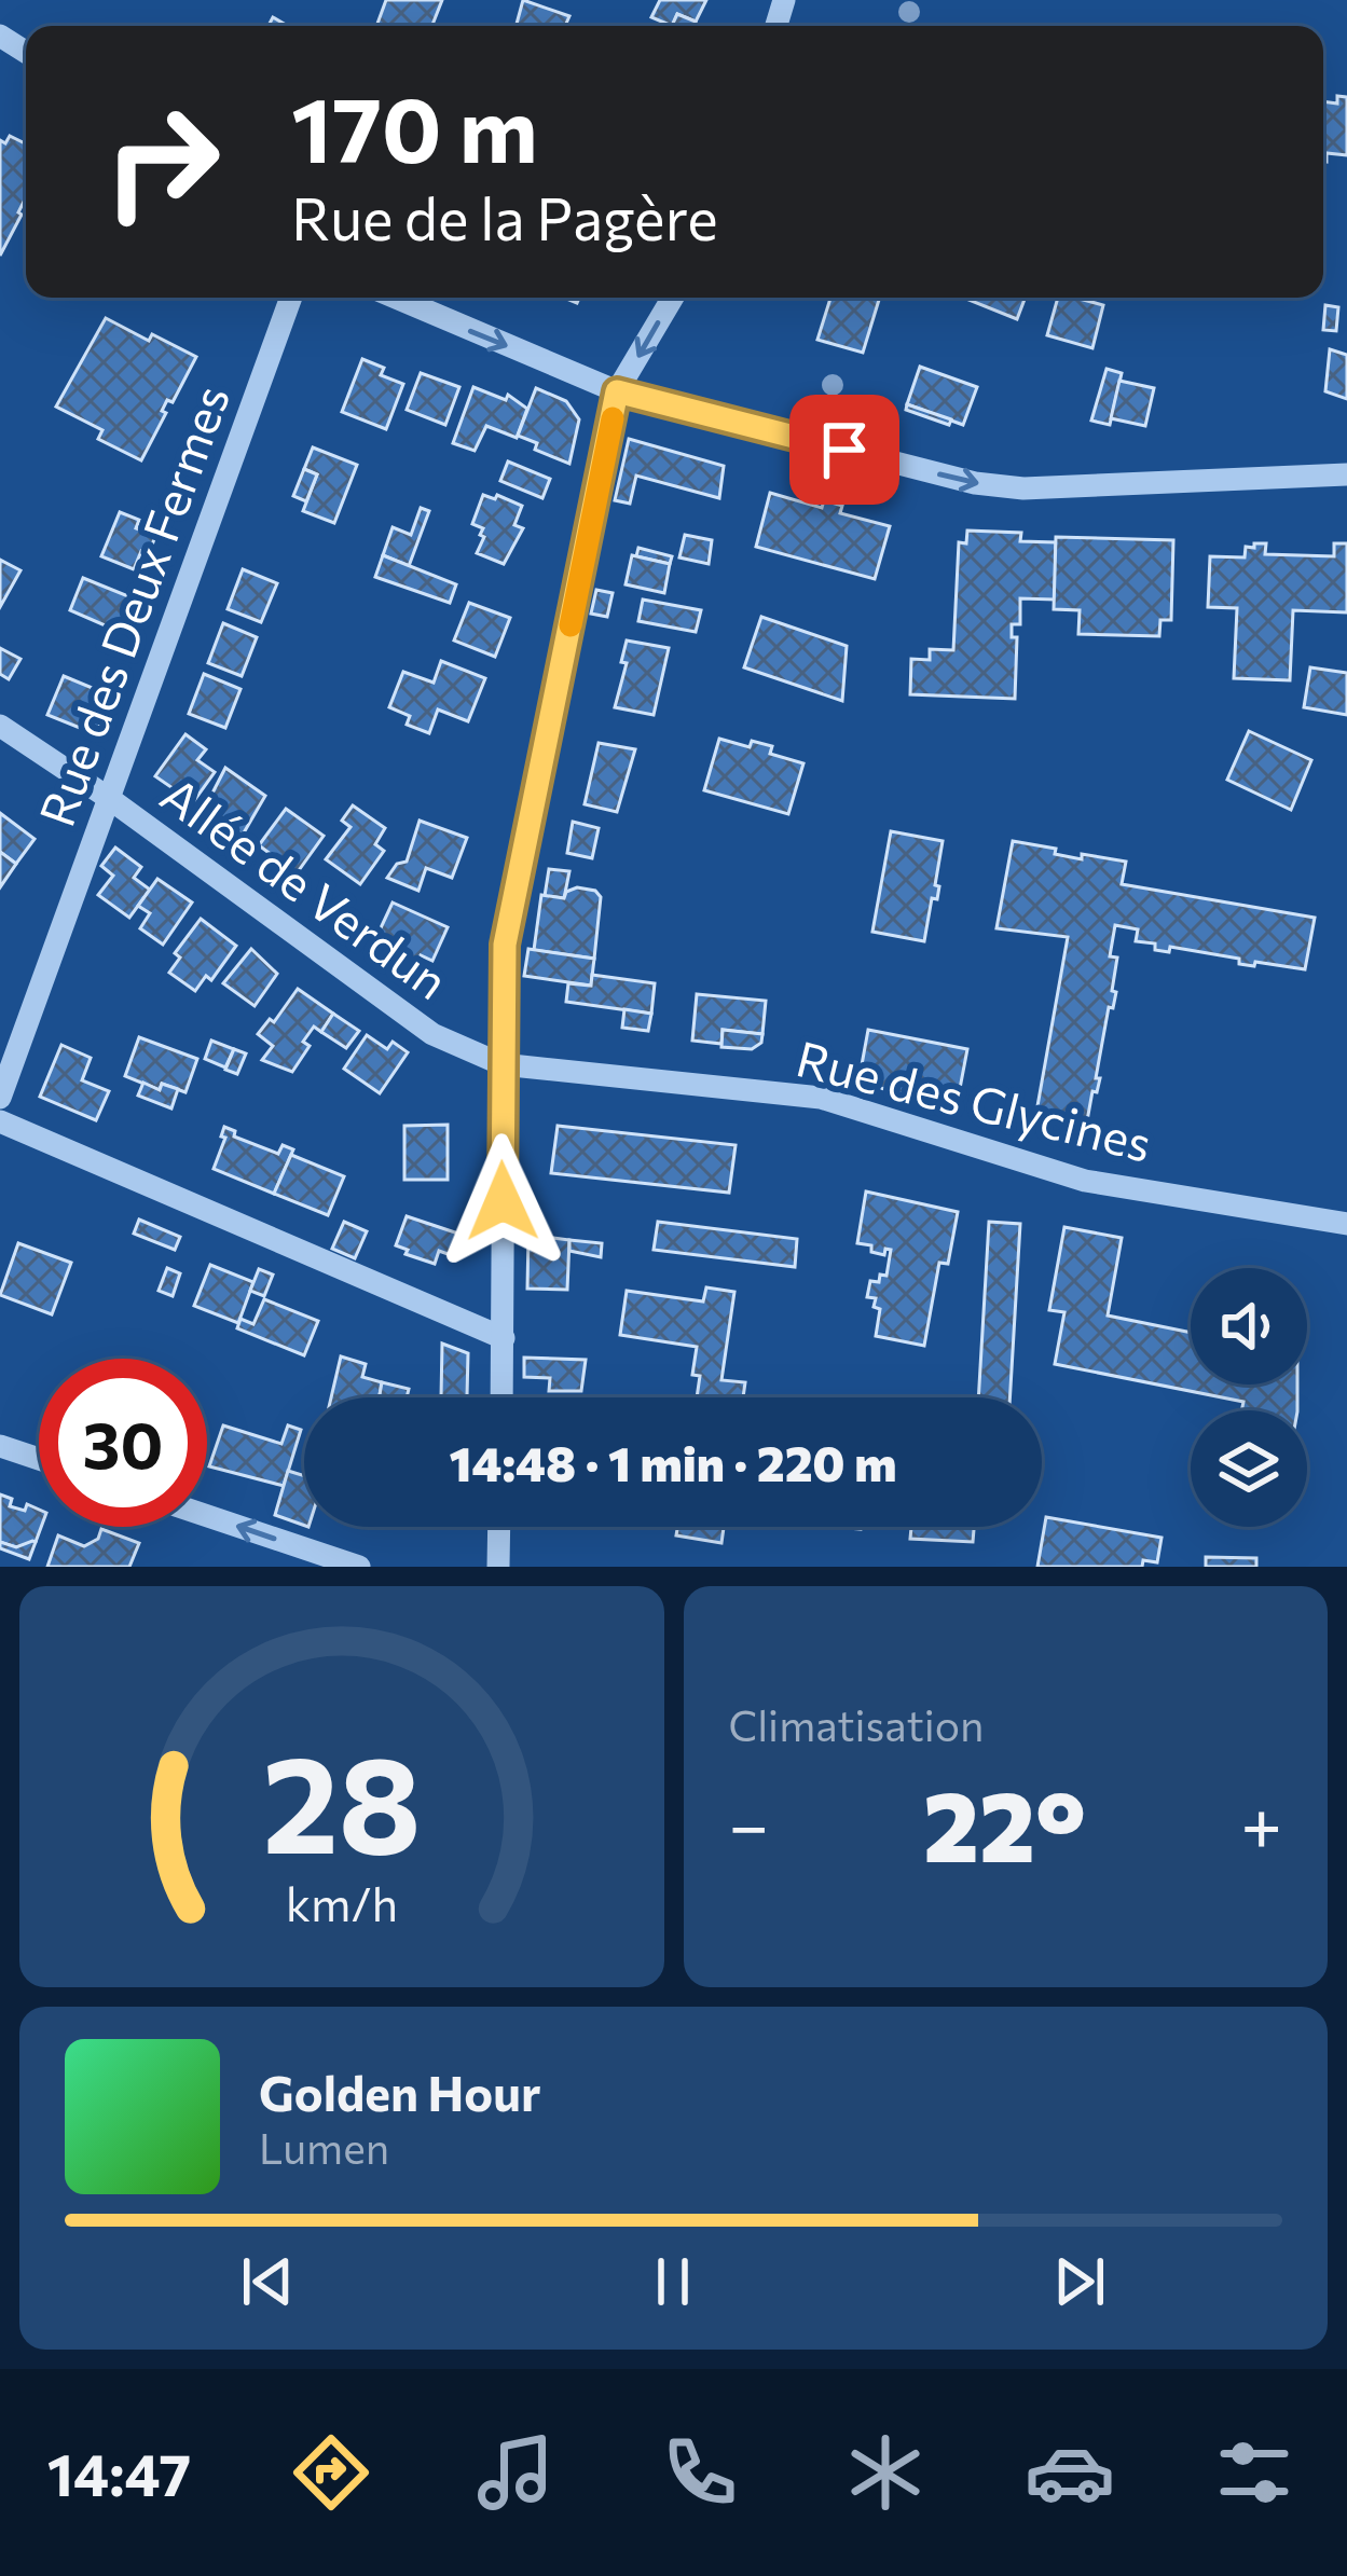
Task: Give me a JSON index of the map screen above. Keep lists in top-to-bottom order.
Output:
{
  "streets": {
    "street": ["Rue des Deux Fermes", "Allée de Verdun", "Rue des Glycines"]
  },
  "crossings": [
    ["Rue des Deux Fermes", "Allée de Verdun"],
    ["Allée de Verdun", "Rue des Glycines"]
  ],
  "page": {
    "turn": ["170 m", "Rue de la Pagère"],
    "limit": "30",
    "trip": "14:48 · 1 min · 220 m",
    "tile": "Climatisation",
    "heat": ["−", "22°", "+"],
    "song": ["Golden Hour", "Lumen"],
    "tabs": "14:47",
    "gauge": ["28", "km/h"]
  }
}
